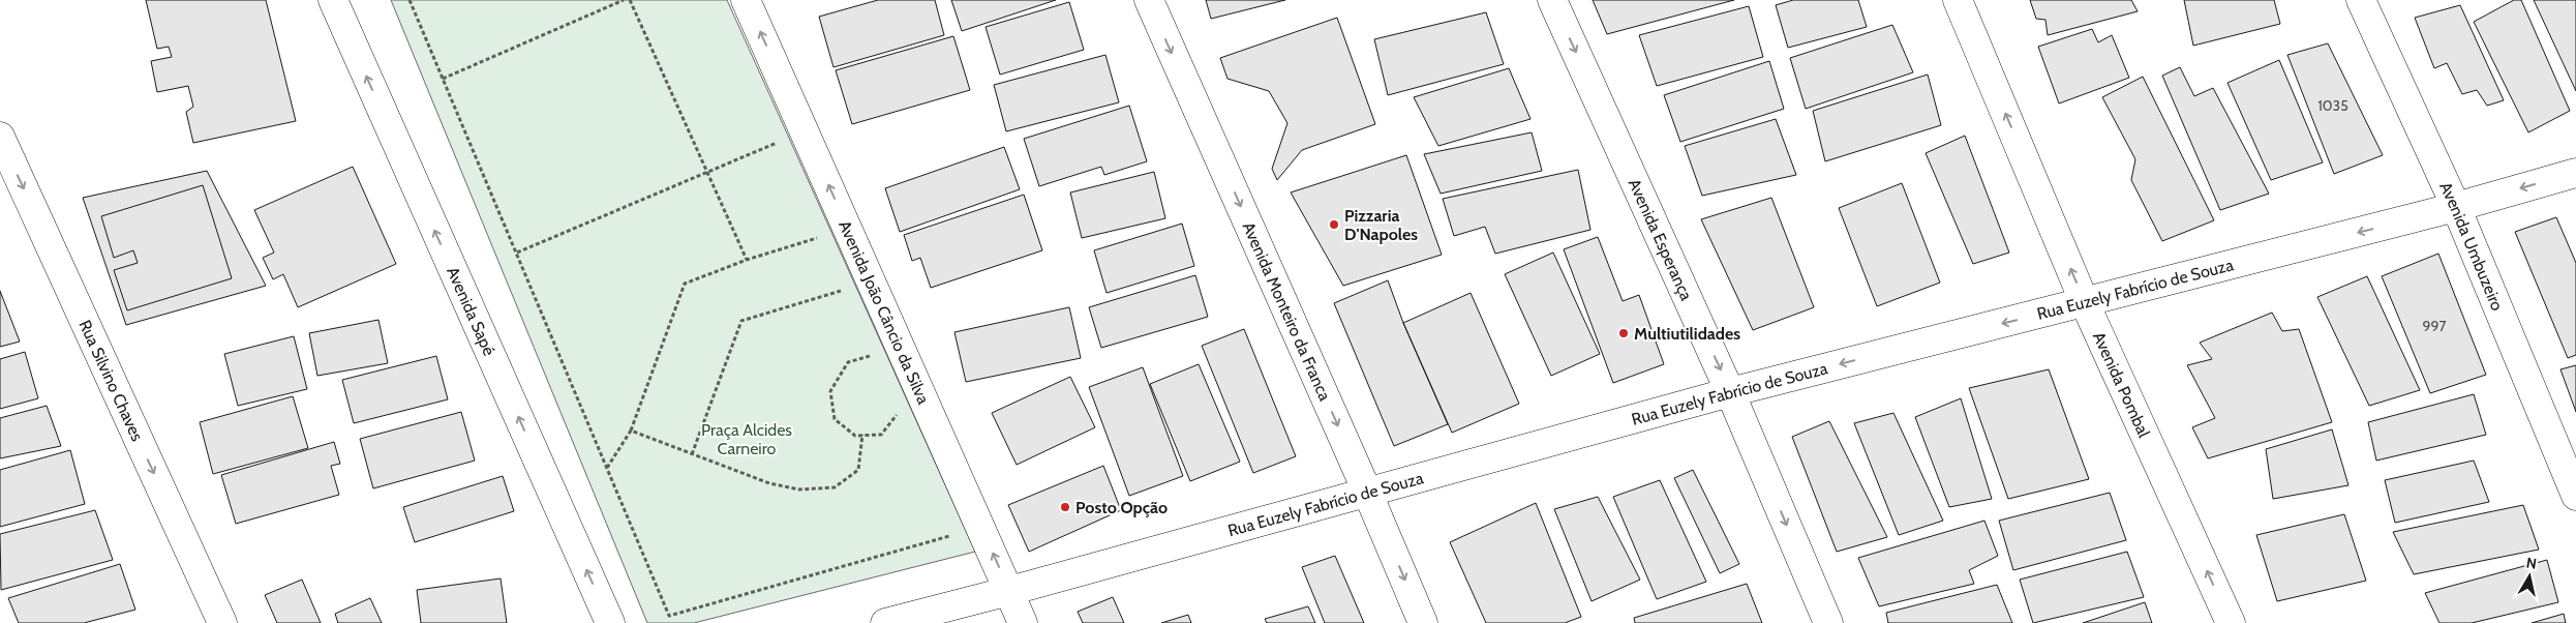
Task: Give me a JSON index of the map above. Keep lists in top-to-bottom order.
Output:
{
  "streets": {
    "street": [
      "Avenida Esperança",
      "Avenida Umbuzeiro",
      "Rua Euzely Fabrício de Souza",
      "Avenida Sapé",
      "Avenida João Câncio da Silva",
      "Avenida Monteiro da Franca",
      "Rua Silvino Chaves",
      "Avenida Pombal"
    ]
  },
  "crossings": [
    ["Avenida Esperança", "Rua Euzely Fabrício de Souza"],
    ["Avenida Umbuzeiro", "Rua Euzely Fabrício de Souza"],
    ["Rua Euzely Fabrício de Souza", "Avenida João Câncio da Silva"],
    ["Rua Euzely Fabrício de Souza", "Avenida Monteiro da Franca"],
    ["Rua Euzely Fabrício de Souza", "Avenida Pombal"]
  ],
  "one_way": [
    "Avenida Esperança",
    "Rua Euzely Fabrício de Souza",
    "Avenida Sapé",
    "Avenida João Câncio da Silva",
    "Avenida Monteiro da Franca",
    "Rua Silvino Chaves",
    "Avenida Pombal"
  ],
  "parks": ["Praça Alcides Carneiro"],
  "places": ["Pizzaria D'Napoles", "Multiutilidades", "Posto Opção"],
  "house_numbers": ["1035", "997"],
  "north": "top"
}
